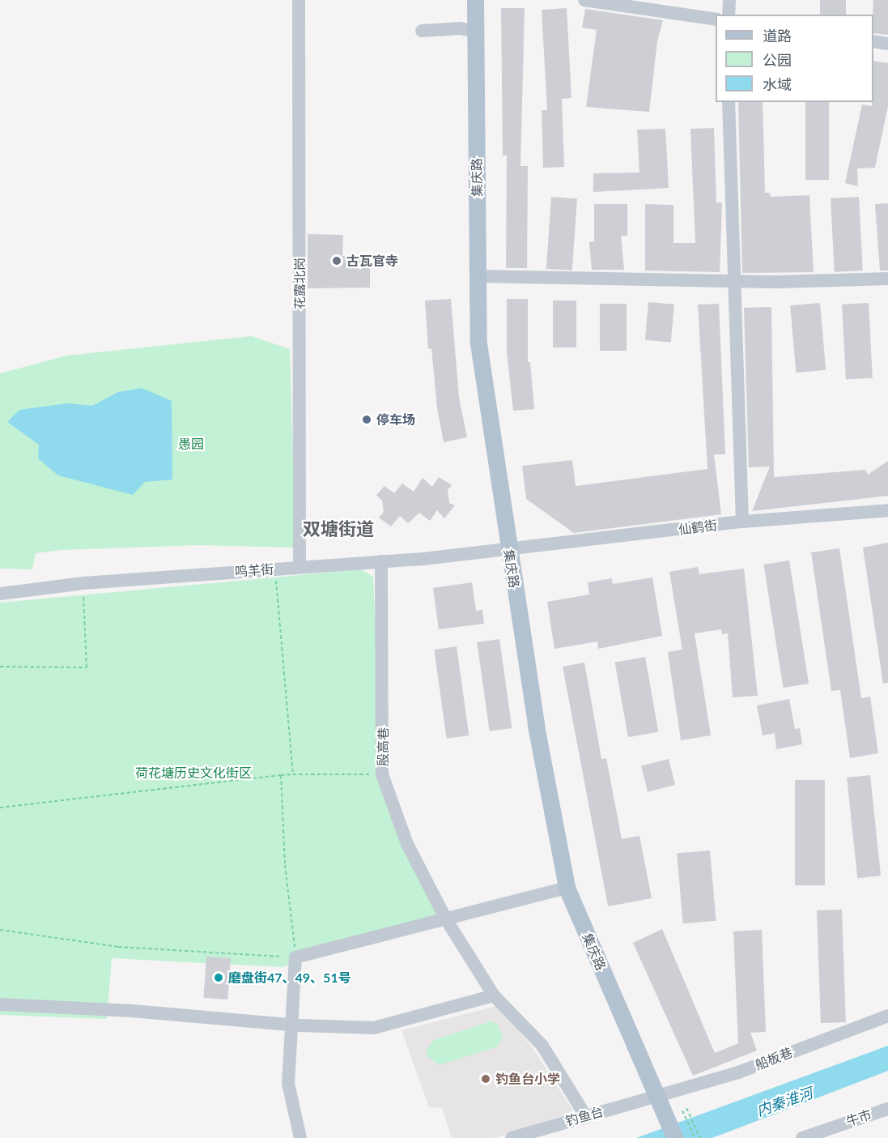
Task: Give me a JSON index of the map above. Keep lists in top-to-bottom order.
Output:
{
  "streets": {
    "main road": ["集庆路"],
    "street": [
      "花露北岗",
      "仙鹤街",
      "鸣羊街",
      "殷高巷",
      "船板巷",
      "钓鱼台",
      "牛市"
    ]
  },
  "crossings": [
    ["集庆路", "仙鹤街"],
    ["集庆路", "鸣羊街"],
    ["集庆路", "船板巷"],
    ["集庆路", "钓鱼台"],
    ["花露北岗", "鸣羊街"],
    ["仙鹤街", "鸣羊街"],
    ["鸣羊街", "殷高巷"],
    ["殷高巷", "钓鱼台"],
    ["船板巷", "钓鱼台"]
  ],
  "districts": ["双塘街道"],
  "water": ["内秦淮河"],
  "parks": ["愚园", "荷花塘历史文化街区"],
  "places": [
    "古瓦官寺",
    "停车场",
    "磨盘街47、49、51号",
    "钓鱼台小学"
  ],
  "legend": ["道路", "公园", "水域"]
}
